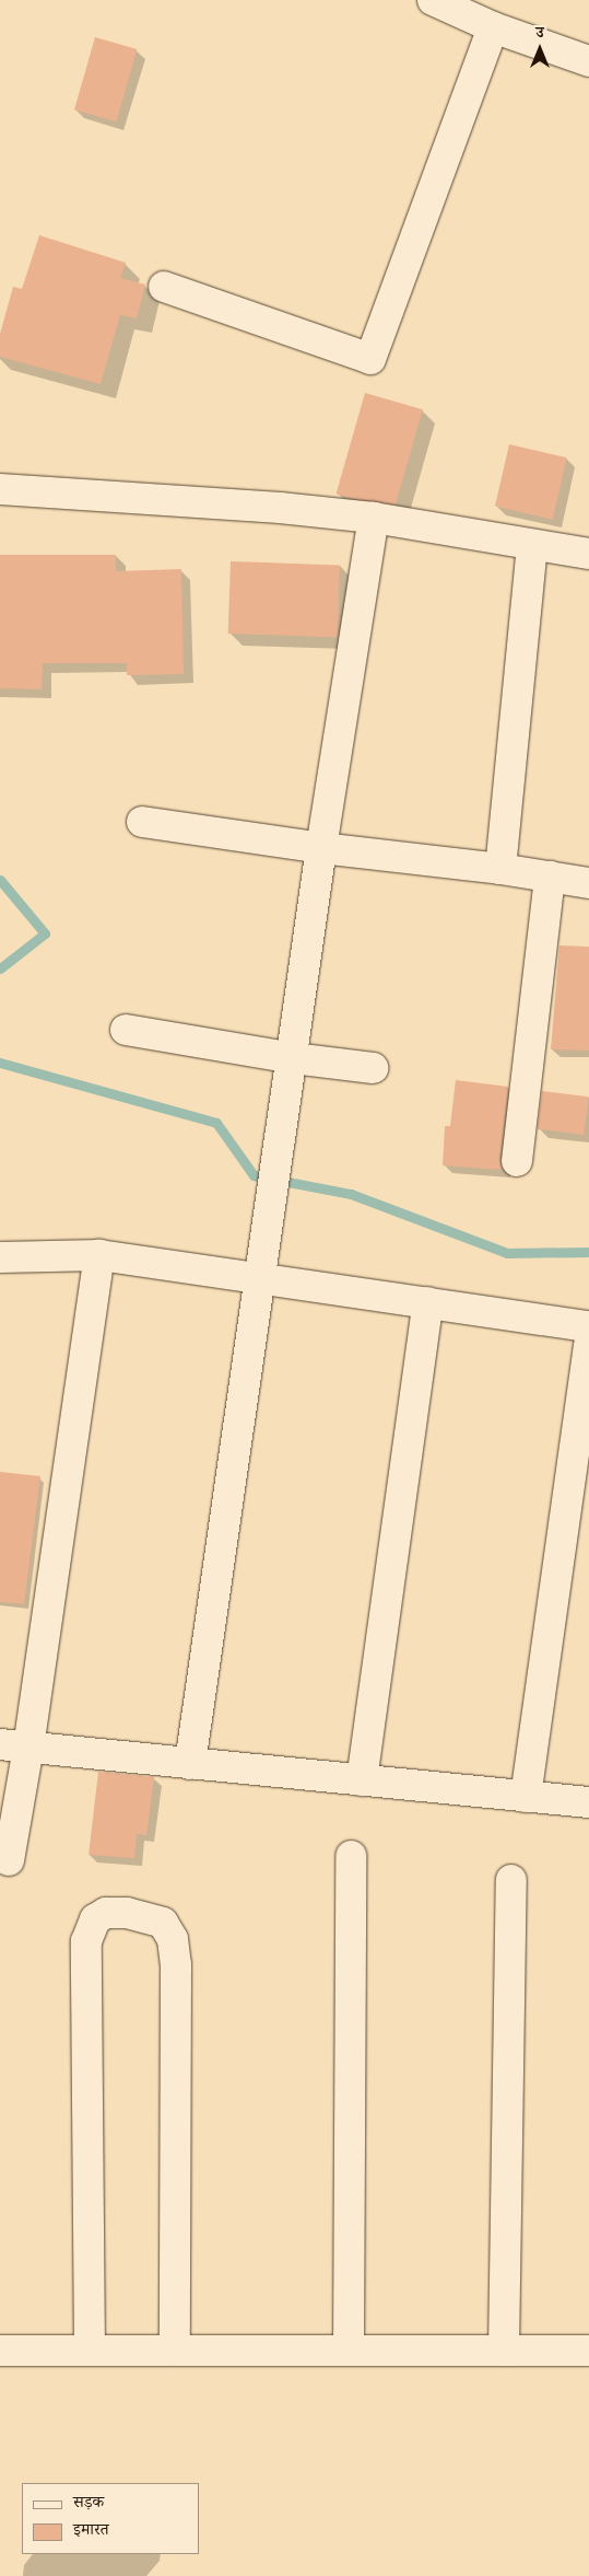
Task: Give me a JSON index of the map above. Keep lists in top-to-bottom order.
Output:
{
  "legend": ["सड़क", "इमारत"],
  "north": "top"
}
